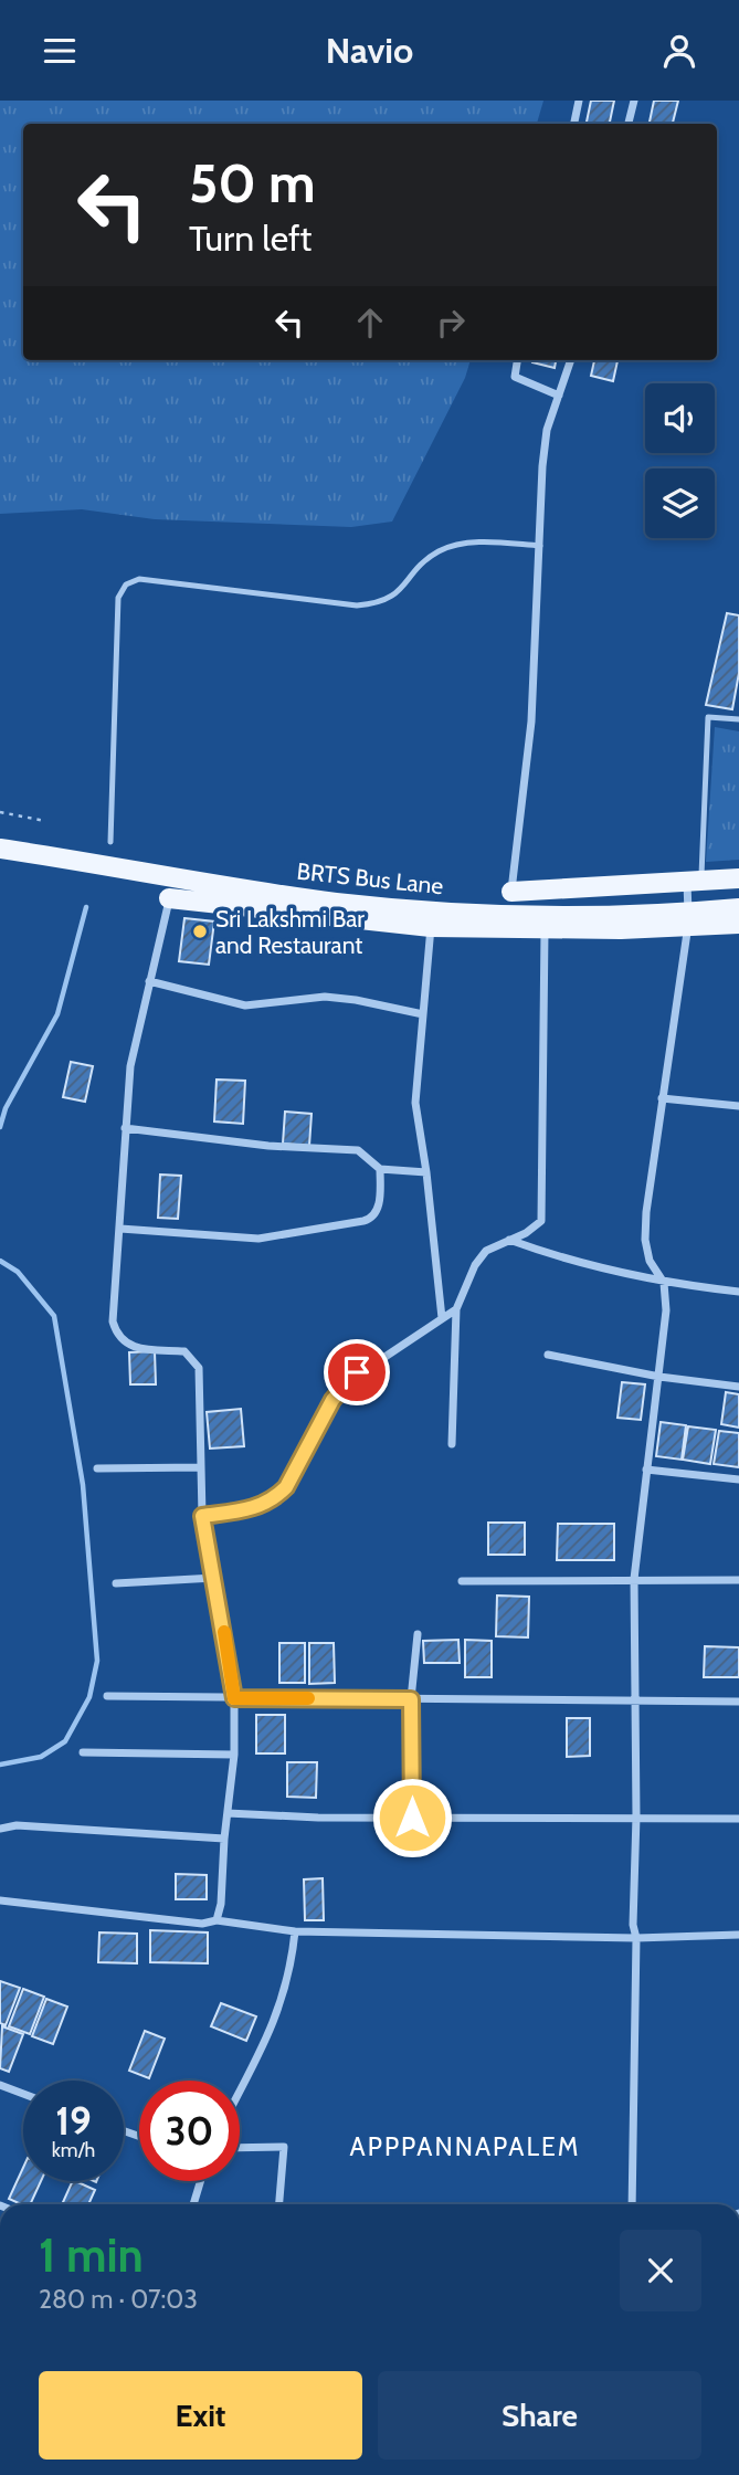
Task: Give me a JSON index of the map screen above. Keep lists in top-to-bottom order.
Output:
{
  "streets": {
    "main road": ["BRTS Bus Lane"]
  },
  "districts": ["APPPANNAPALEM"],
  "places": ["Sri Lakshmi Bar and Restaurant"],
  "page": {
    "header": "Navio",
    "turn": ["50 m", "Turn left"],
    "speed": "19 km/h",
    "limit": "30",
    "heading": ["1 min", "280 m · 07:03"],
    "buttons": ["Exit", "Share"]
  }
}
